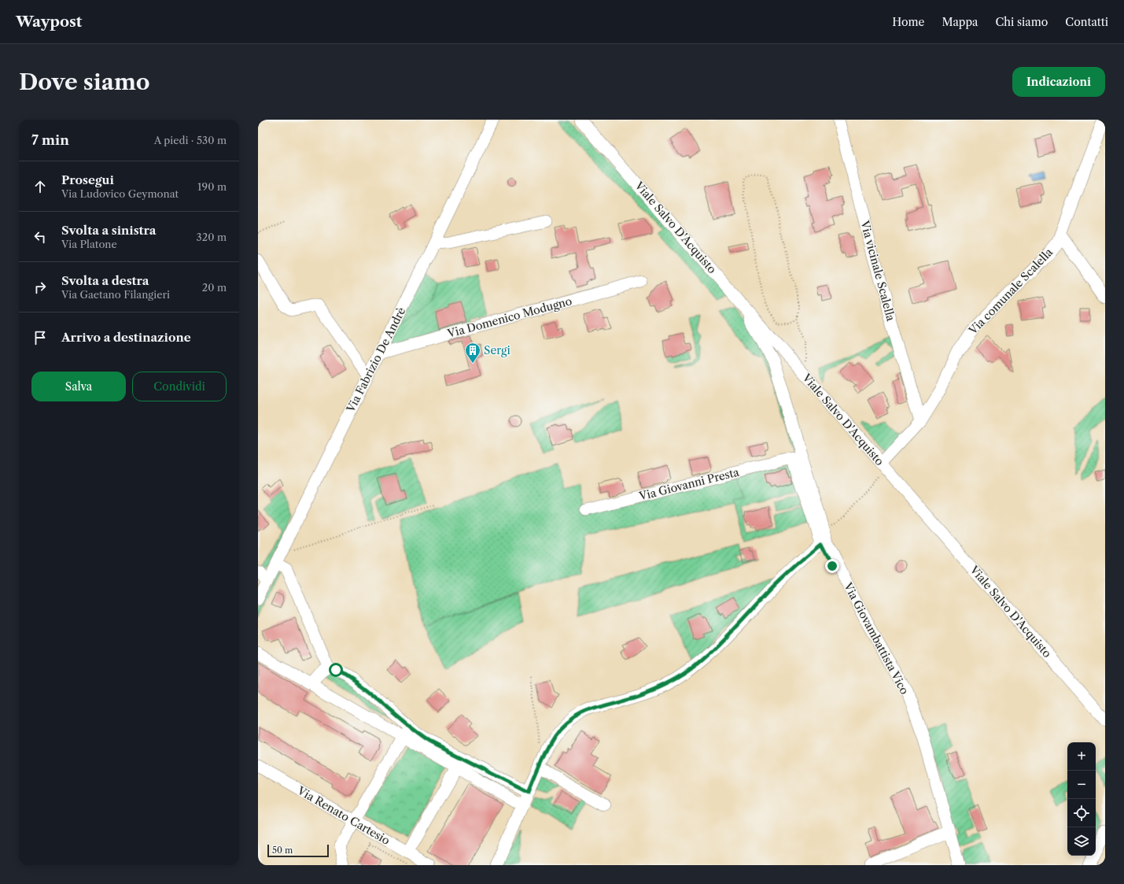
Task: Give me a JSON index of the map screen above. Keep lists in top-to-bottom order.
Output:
{
  "streets": {
    "street": [
      "Viale Salvo D'Acquisto",
      "Via vicinale Scalella",
      "Via comunale Scalella",
      "Via Domenico Modugno",
      "Via Fabrizio De Andrè",
      "Via Giovanni Presta",
      "Via Giovambattista Vico",
      "Via Renato Cartesio"
    ]
  },
  "crossings": [
    ["Viale Salvo D'Acquisto", "Via comunale Scalella"],
    ["Viale Salvo D'Acquisto", "Via Giovambattista Vico"],
    ["Via vicinale Scalella", "Via comunale Scalella"],
    ["Via Domenico Modugno", "Via Fabrizio De Andrè"],
    ["Via Giovanni Presta", "Via Giovambattista Vico"]
  ],
  "places": {
    "building": ["Sergi"]
  },
  "scale_bar": "50 m",
  "page": {
    "header": "Waypost",
    "nav": [
      "Home",
      "Mappa",
      "Chi siamo",
      "Contatti"
    ],
    "buttons": [
      "Indicazioni",
      ["Salva", "Condividi"]
    ],
    "title": "Dove siamo",
    "heading": ["7 min", "A piedi · 530 m"],
    "list": [
      ["Prosegui", "Via Ludovico Geymonat", "190 m"],
      ["Svolta a sinistra", "Via Platone", "320 m"],
      ["Svolta a destra", "Via Gaetano Filangieri", "20 m"],
      "Arrivo a destinazione"
    ],
    "map_buttons": ["+", "−"],
    "scale": "50 m"
  }
}
